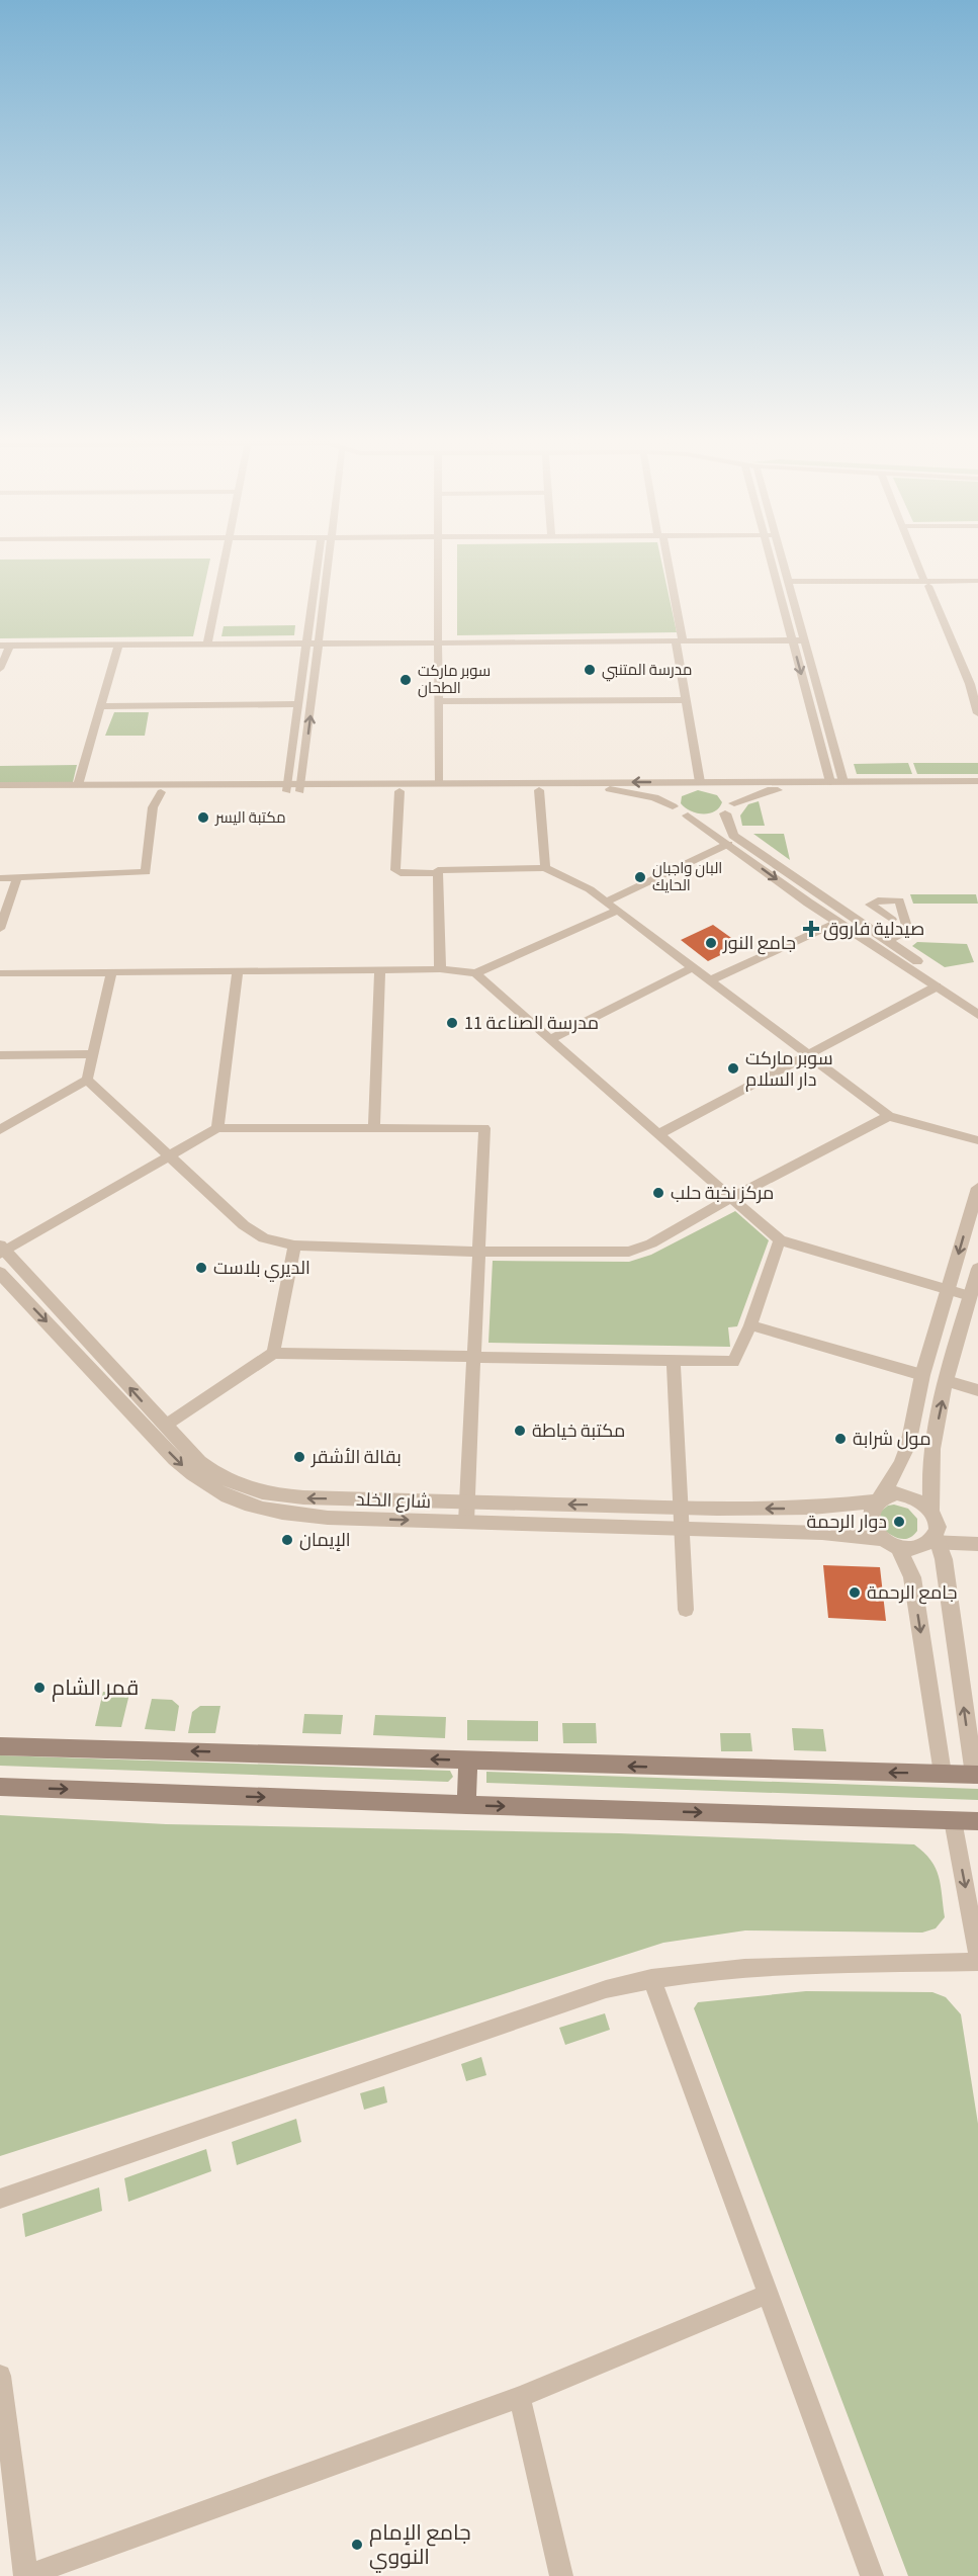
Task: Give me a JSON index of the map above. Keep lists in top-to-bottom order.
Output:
{
  "streets": {
    "street": ["شارع الخلد"]
  },
  "places": {
    "other": [
      "مدرسة المتنبي",
      "سوبر ماركت الطحان",
      "مكتبة اليسر",
      "البان واجبان الحايك",
      "جامع النور",
      "مدرسة الصناعة 11",
      "سوبر ماركت دار السلام",
      "مركز نخبة حلب",
      "الديري بلاست",
      "مكتبة خياطة",
      "مول شرابة",
      "بقالة الأشقر",
      "دوار الرحمة",
      "الإيمان",
      "جامع الرحمة",
      "قمر الشام",
      "جامع الإمام النووي"
    ],
    "health": ["صيدلية فاروق"]
  }
}
